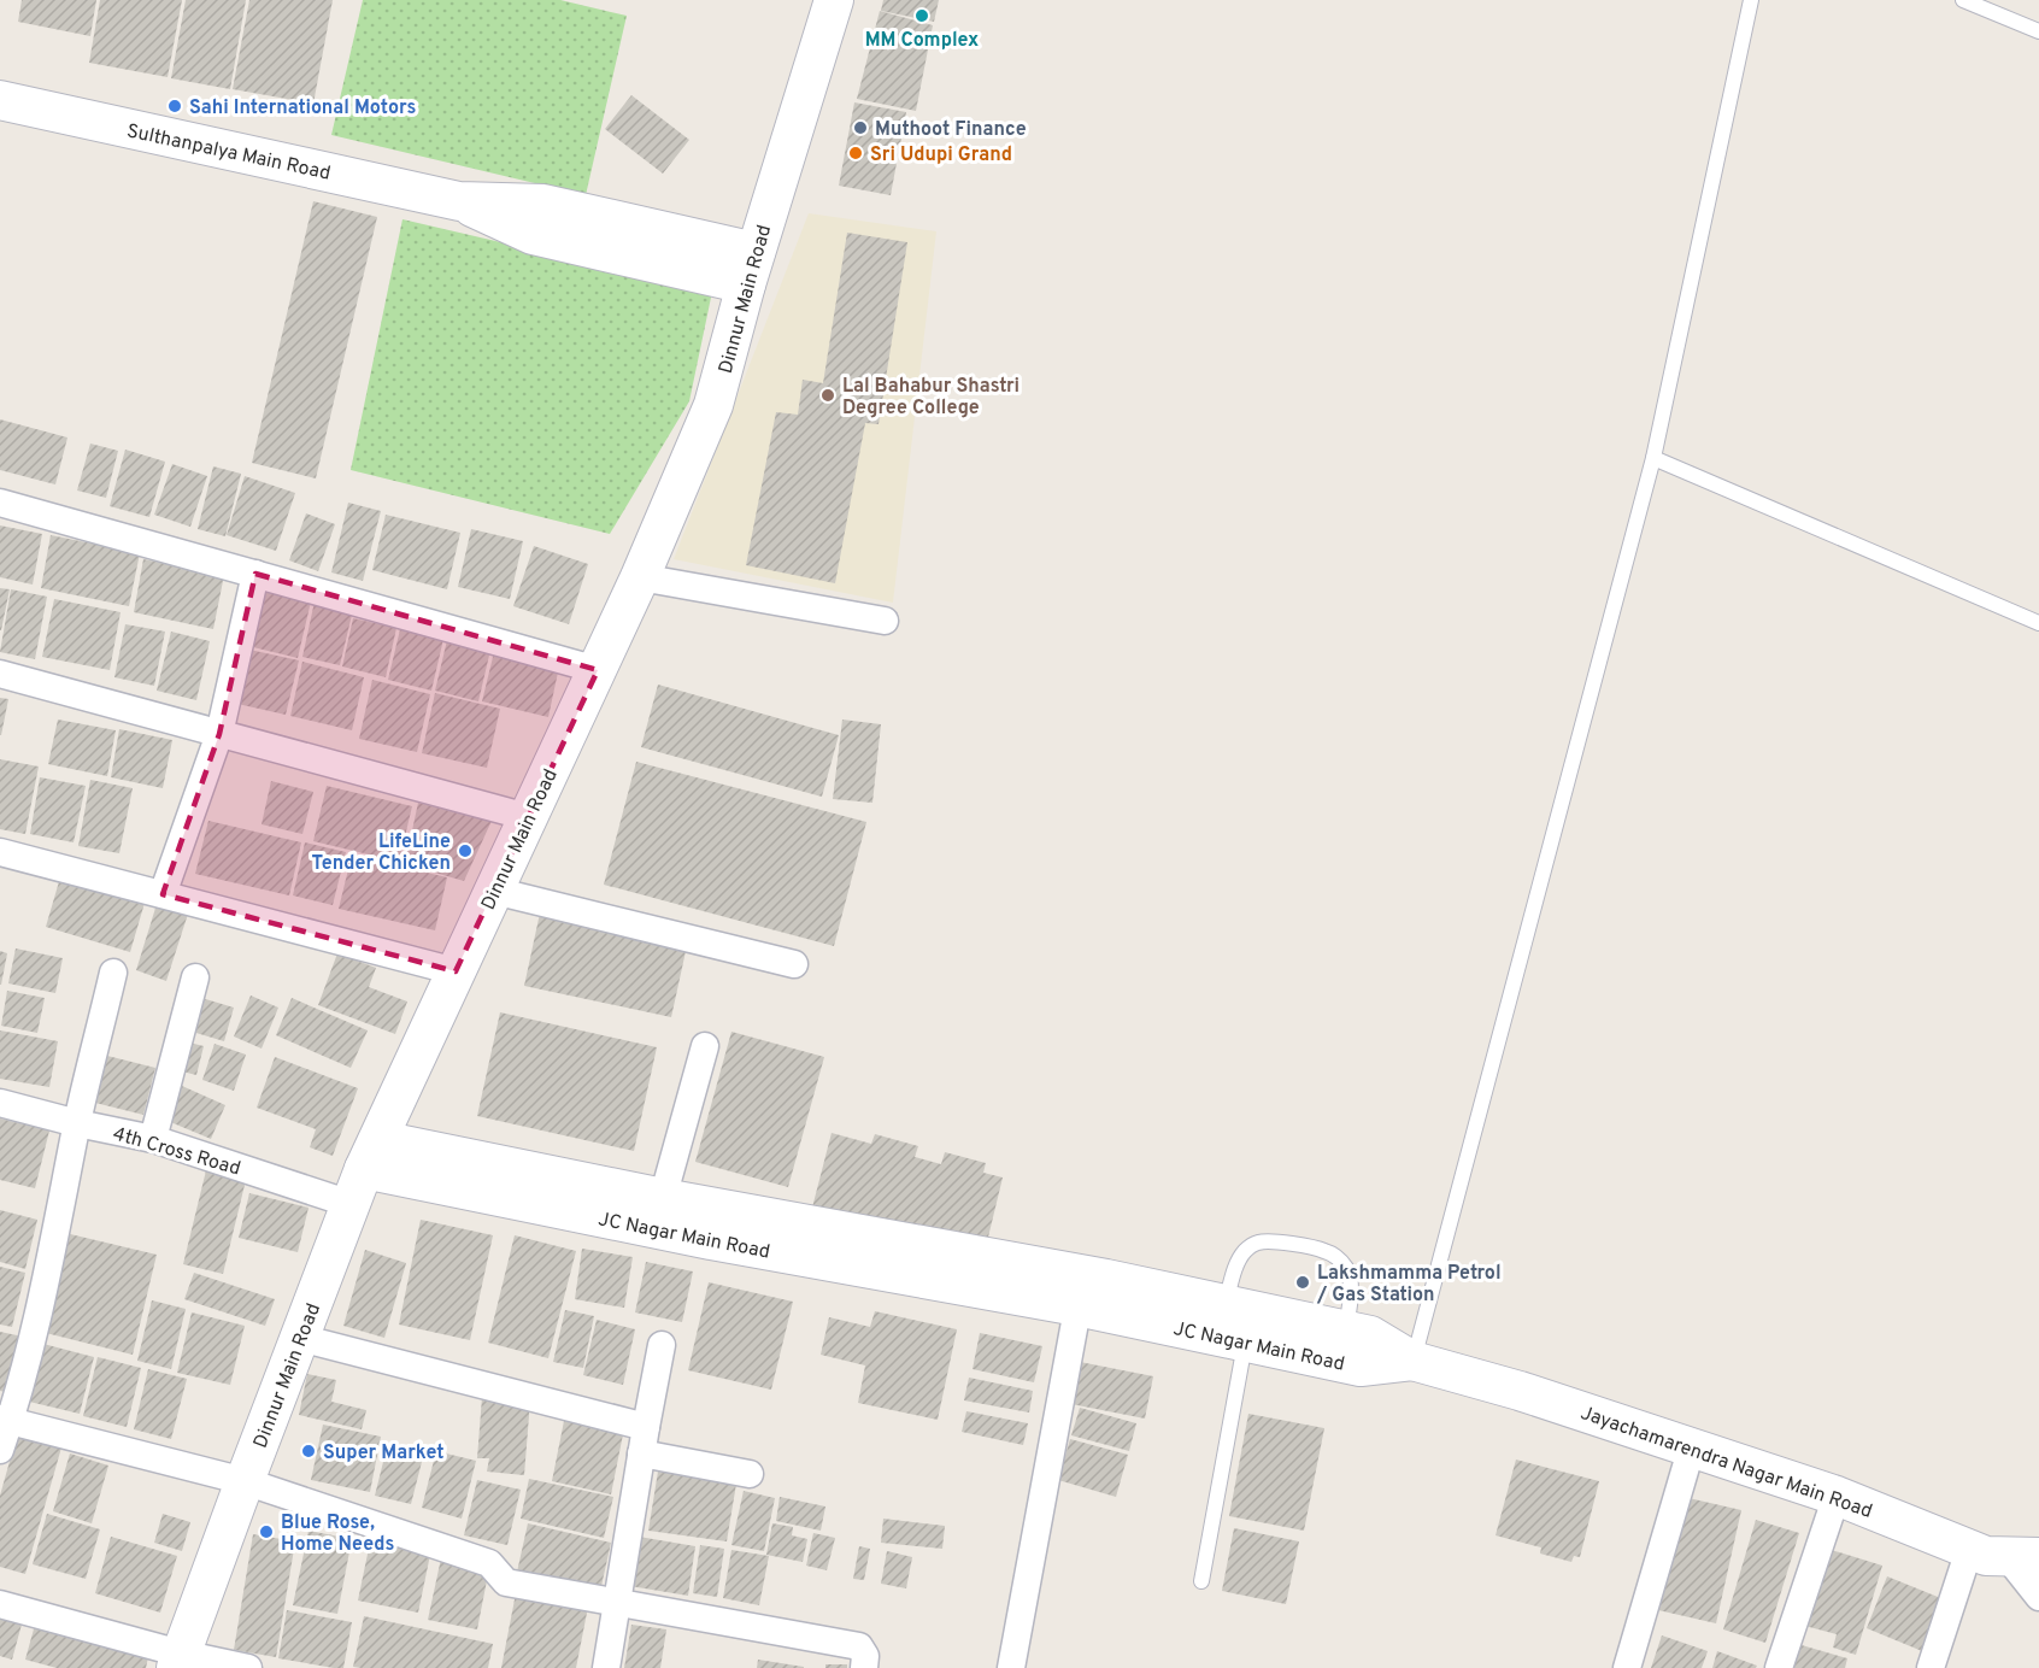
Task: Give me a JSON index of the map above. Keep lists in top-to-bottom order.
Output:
{
  "streets": {
    "main road": [
      "Sulthanpalya Main Road",
      "Dinnur Main Road",
      "JC Nagar Main Road",
      "Jayachamarendra Nagar Main Road"
    ],
    "street": ["4th Cross Road"]
  },
  "crossings": [
    ["Sulthanpalya Main Road", "Dinnur Main Road"],
    ["Dinnur Main Road", "4th Cross Road"],
    ["Dinnur Main Road", "JC Nagar Main Road"],
    ["4th Cross Road", "JC Nagar Main Road"],
    ["JC Nagar Main Road", "Jayachamarendra Nagar Main Road"]
  ],
  "places": [
    "MM Complex",
    "Sahi International Motors",
    "Muthoot Finance",
    "Sri Udupi Grand",
    "Lal Bahabur Shastri Degree College",
    "LifeLine Tender Chicken",
    "Lakshmamma Petrol / Gas Station",
    "Super Market",
    "Blue Rose, Home Needs"
  ]
}
